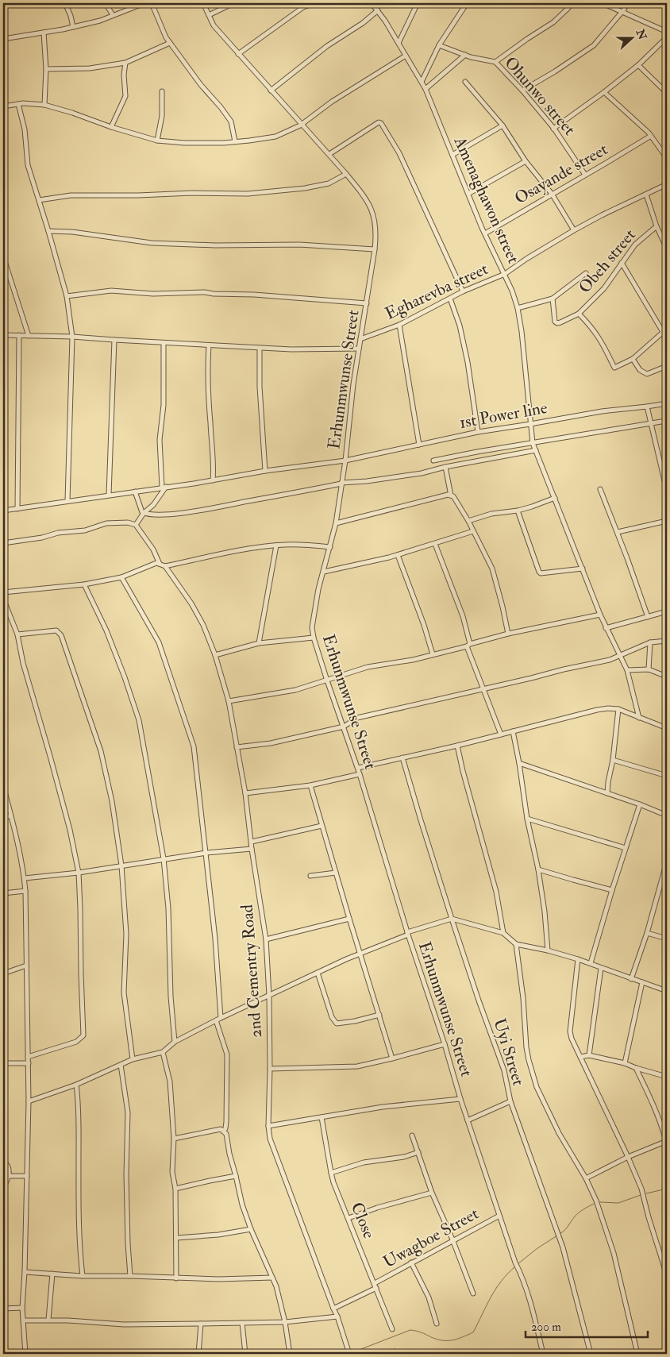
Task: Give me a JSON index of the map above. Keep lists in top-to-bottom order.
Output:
{
  "streets": {
    "street": [
      "Ohunwo street",
      "Osayande street",
      "Amenaghawon street",
      "Obeh street",
      "Egharevba street",
      "Erhunmwunse Street",
      "1st Power line",
      "2nd Cementry Road",
      "Uyi Street",
      "Close",
      "Uwagboe Street"
    ]
  },
  "crossings": [
    ["Ohunwo street", "Osayande street"],
    ["Osayande street", "Amenaghawon street"],
    ["Amenaghawon street", "Egharevba street"],
    ["Amenaghawon street", "1st Power line"],
    ["Egharevba street", "Erhunmwunse Street"],
    ["Erhunmwunse Street", "1st Power line"],
    ["Erhunmwunse Street", "Uwagboe Street"],
    ["Close", "Uwagboe Street"]
  ],
  "scale_bar": "200 m",
  "north": "right"
}
